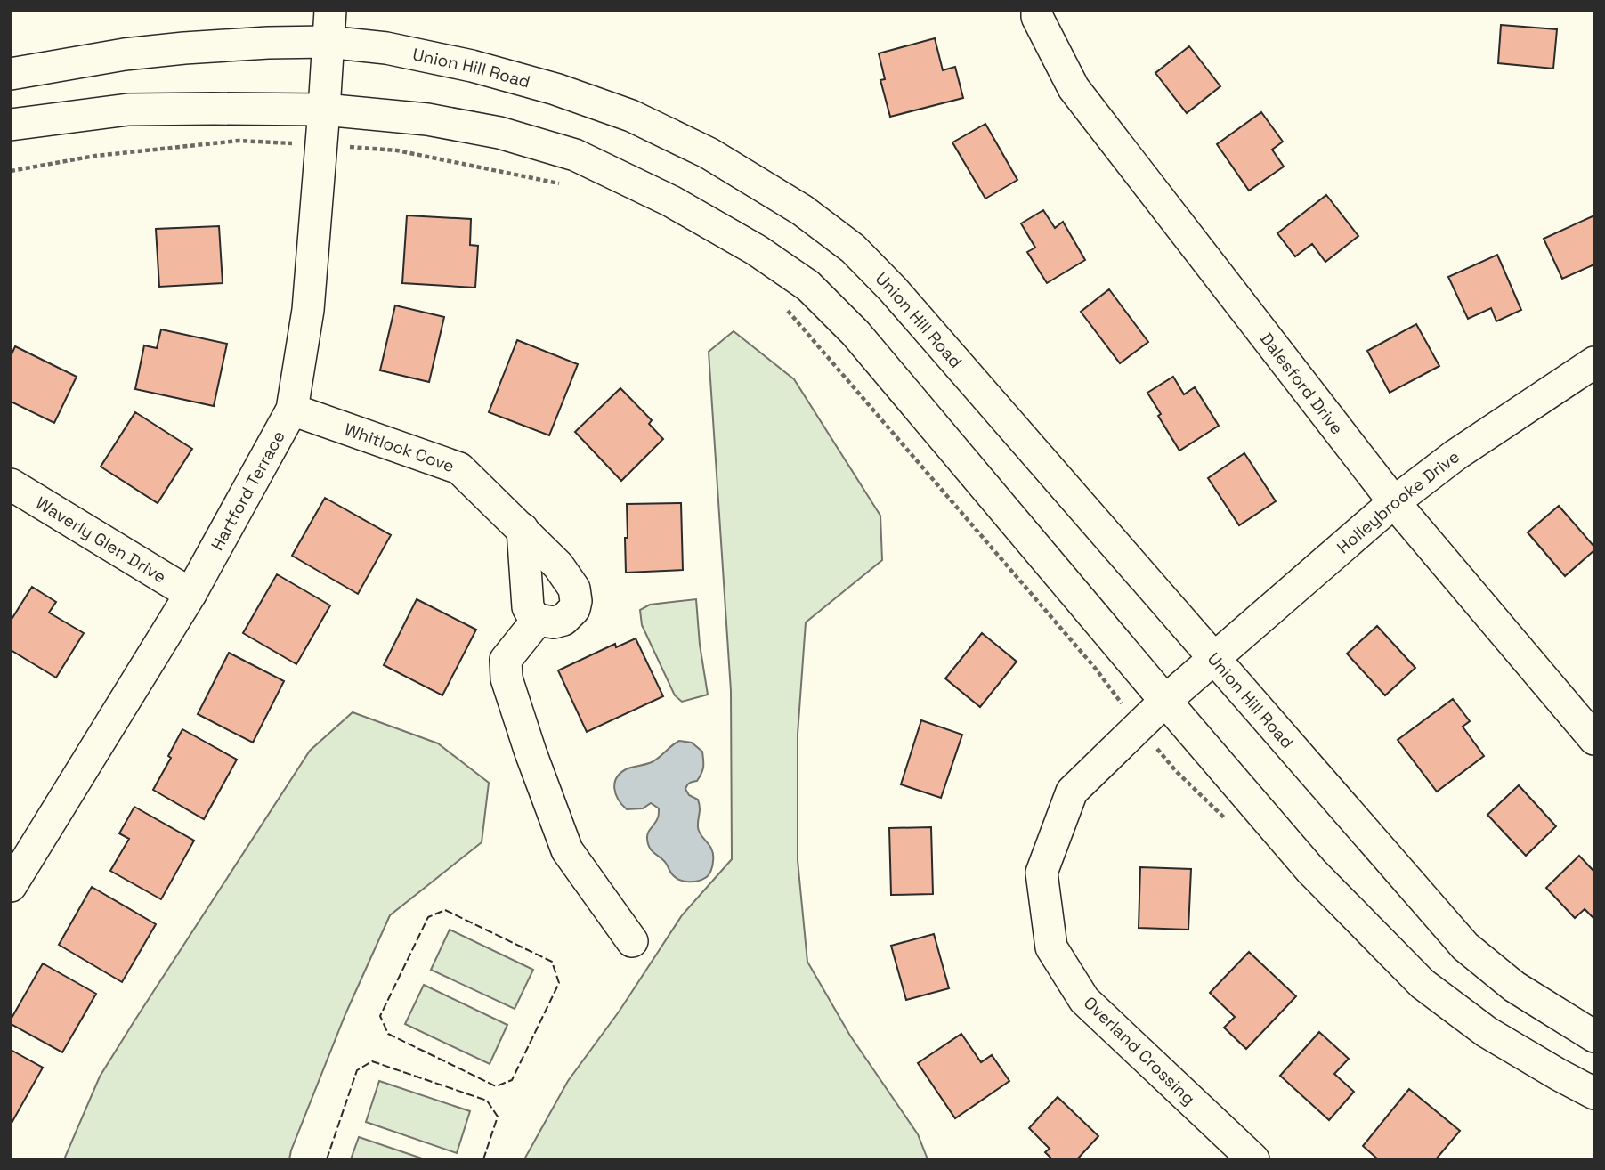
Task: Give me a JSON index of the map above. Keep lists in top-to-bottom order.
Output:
{
  "streets": {
    "street": [
      "Union Hill Road",
      "Dalesford Drive",
      "Whitlock Cove",
      "Hartford Terrace",
      "Holleybrooke Drive",
      "Waverly Glen Drive",
      "Overland Crossing"
    ]
  },
  "crossings": [
    ["Union Hill Road", "Hartford Terrace"],
    ["Union Hill Road", "Holleybrooke Drive"],
    ["Union Hill Road", "Overland Crossing"],
    ["Dalesford Drive", "Holleybrooke Drive"],
    ["Whitlock Cove", "Hartford Terrace"],
    ["Hartford Terrace", "Waverly Glen Drive"],
    ["Holleybrooke Drive", "Overland Crossing"]
  ]
}
